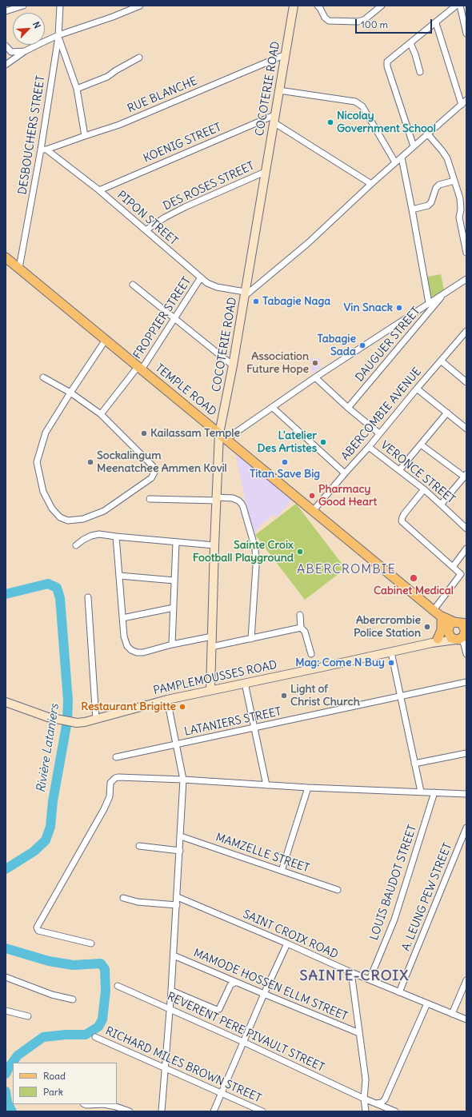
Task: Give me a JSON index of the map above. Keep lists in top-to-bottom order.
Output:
{
  "streets": {
    "main road": ["TEMPLE ROAD"],
    "street": [
      "COCOTERIE ROAD",
      "RUE BLANCHE",
      "DESBOUCHERS STREET",
      "KOENIG STREET",
      "DES ROSES STREET",
      "PIPON STREET",
      "FROPPIER STREET",
      "DAUGUER STREET",
      "ABERCOMBIE AVENUE",
      "VERONCE STREET",
      "PAMPLEMOUSSES ROAD",
      "LATANIERS STREET",
      "MAMZELLE STREET",
      "LOUIS BAUDOT STREET",
      "A. LEUNG PEW STREET",
      "SAINT CROIX ROAD",
      "MAMODE HOSSEN ELLM STREET",
      "REVERENT PERE PIVAULT STREET",
      "RICHARD MILES BROWN STREET"
    ]
  },
  "crossings": [
    ["COCOTERIE ROAD", "RUE BLANCHE"],
    ["COCOTERIE ROAD", "KOENIG STREET"],
    ["COCOTERIE ROAD", "DES ROSES STREET"],
    ["COCOTERIE ROAD", "PIPON STREET"],
    ["COCOTERIE ROAD", "TEMPLE ROAD"],
    ["COCOTERIE ROAD", "PAMPLEMOUSSES ROAD"],
    ["RUE BLANCHE", "DESBOUCHERS STREET"],
    ["RUE BLANCHE", "PIPON STREET"],
    ["DESBOUCHERS STREET", "PIPON STREET"],
    ["DESBOUCHERS STREET", "TEMPLE ROAD"],
    ["KOENIG STREET", "PIPON STREET"],
    ["DES ROSES STREET", "PIPON STREET"],
    ["PIPON STREET", "FROPPIER STREET"],
    ["FROPPIER STREET", "TEMPLE ROAD"],
    ["TEMPLE ROAD", "ABERCOMBIE AVENUE"],
    ["TEMPLE ROAD", "PAMPLEMOUSSES ROAD"],
    ["ABERCOMBIE AVENUE", "VERONCE STREET"],
    ["LOUIS BAUDOT STREET", "SAINT CROIX ROAD"],
    ["A. LEUNG PEW STREET", "SAINT CROIX ROAD"]
  ],
  "districts": ["ABERCROMBIE", "SAINTE-CROIX"],
  "water": ["Rivière Lataniers"],
  "places": [
    "Nicolay Government School",
    "Tabagie Naga",
    "Vin Snack",
    "Tabagie Sada",
    "Association Future Hope",
    "Kailassam Temple",
    "L'atelier Des Artistes",
    "Sockalingum Meenatchee Ammen Kovil",
    "Titan Save Big",
    "Pharmacy Good Heart",
    "Sainte Croix Football Playground",
    "Cabinet Medical",
    "Abercrombie Police Station",
    "Mag: Come N Buy",
    "Light of Christ Church",
    "Restaurant Brigitte"
  ],
  "legend": ["Road", "Park"],
  "scale_bar": "100 m",
  "north": "top right"
}
